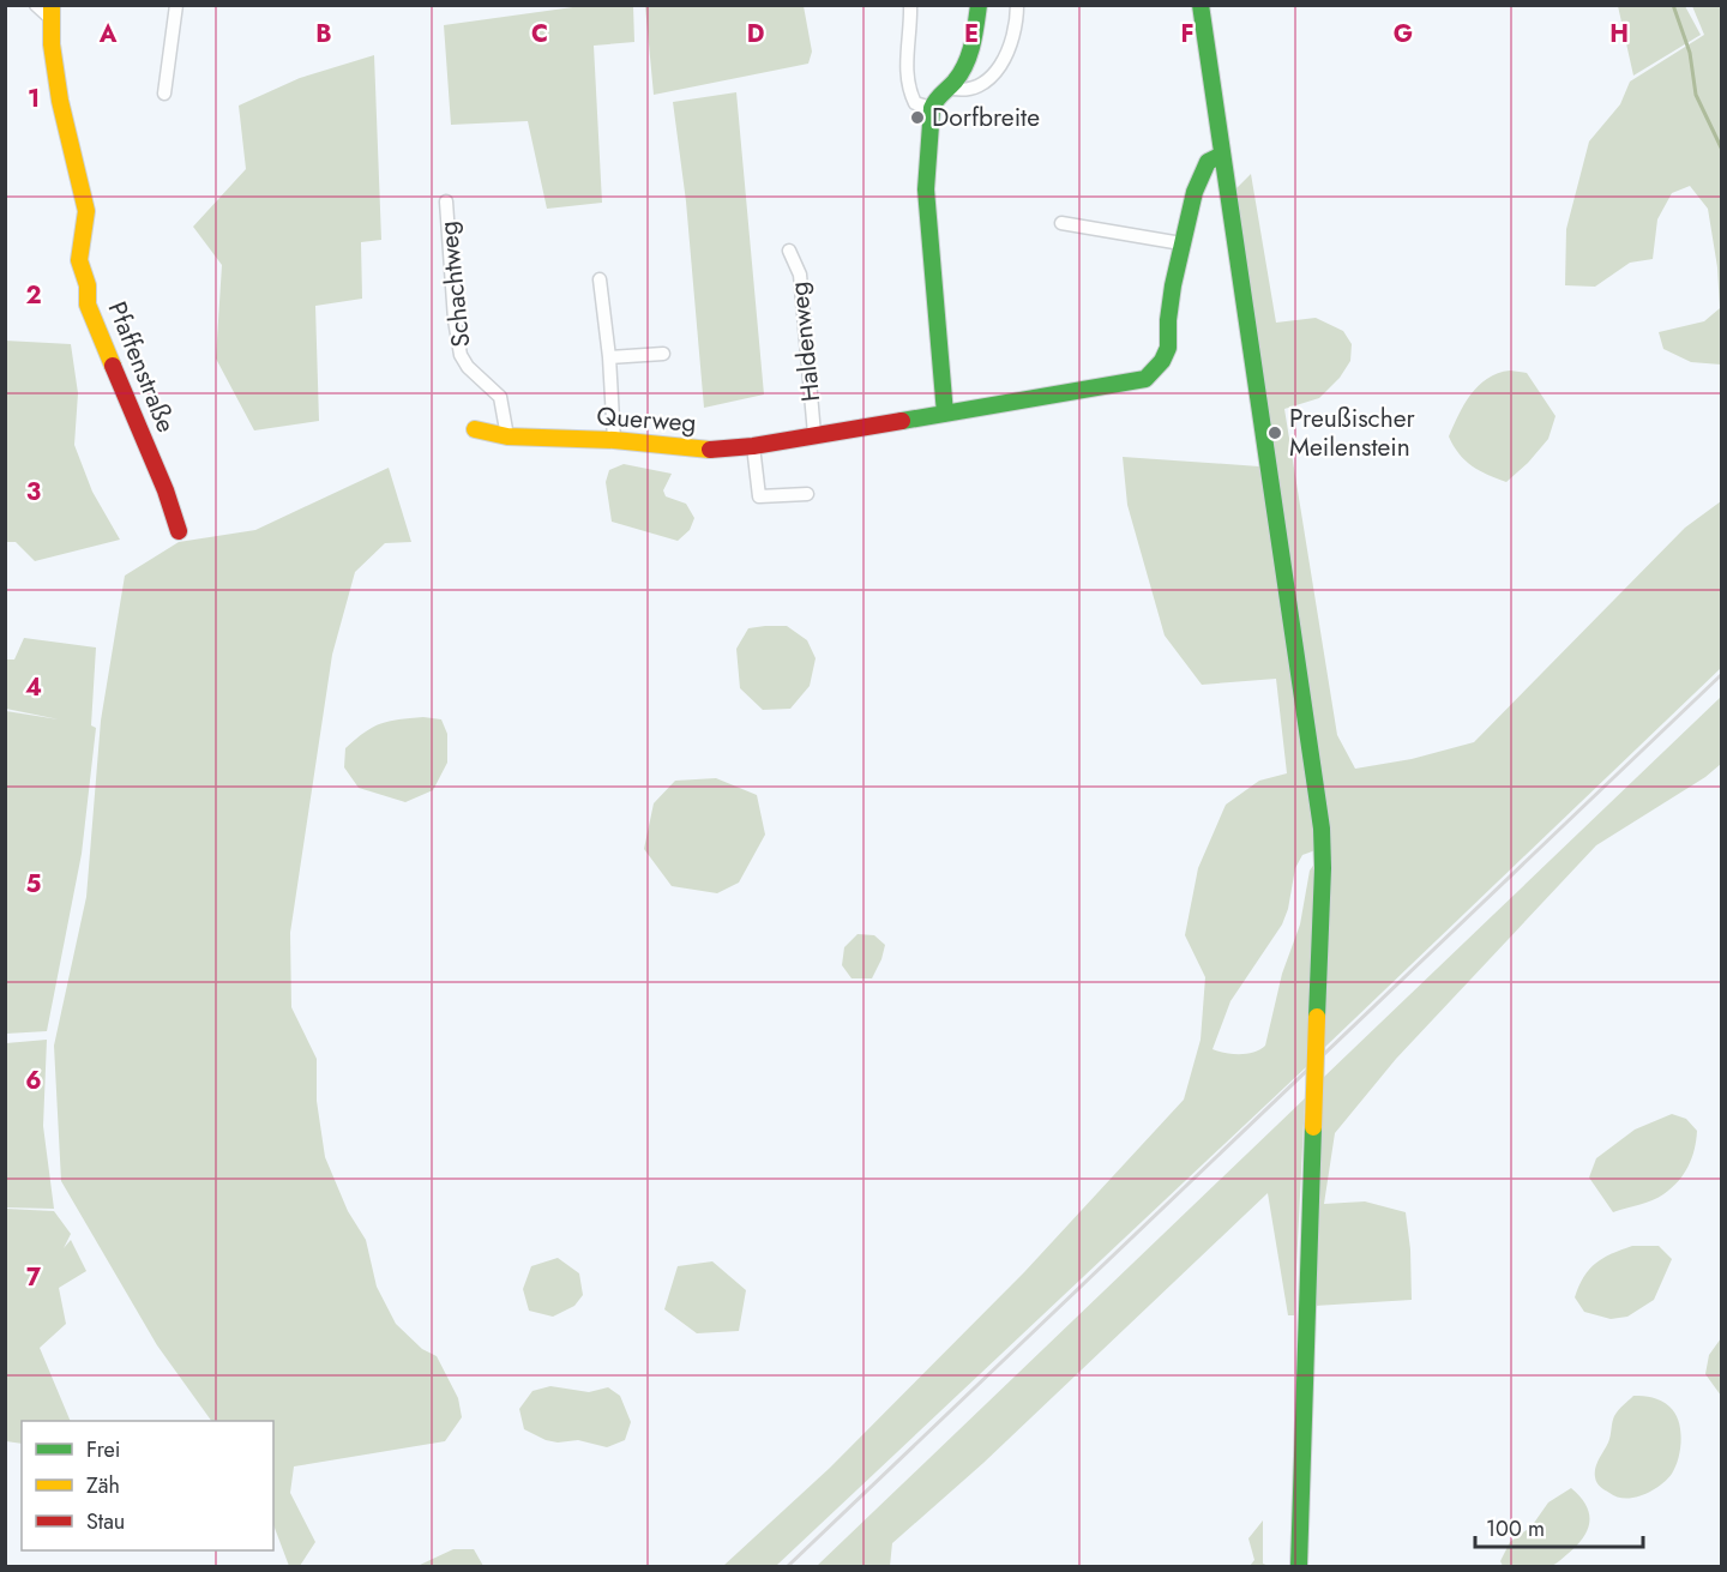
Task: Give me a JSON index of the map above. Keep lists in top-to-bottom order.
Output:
{
  "streets": {
    "street": [
      "Schachtweg",
      "Haldenweg",
      "Pfaffenstraße",
      "Querweg"
    ]
  },
  "crossings": [
    ["Schachtweg", "Querweg"],
    ["Haldenweg", "Querweg"]
  ],
  "places": ["Dorfbreite", "Preußischer Meilenstein"],
  "legend": ["Frei", "Zäh", "Stau"],
  "scale_bar": "100 m",
  "grid": {
    "columns": [
      "A",
      "B",
      "C",
      "D",
      "E",
      "F",
      "G",
      "H"
    ],
    "rows": [
      "1",
      "2",
      "3",
      "4",
      "5",
      "6",
      "7"
    ]
  }
}
